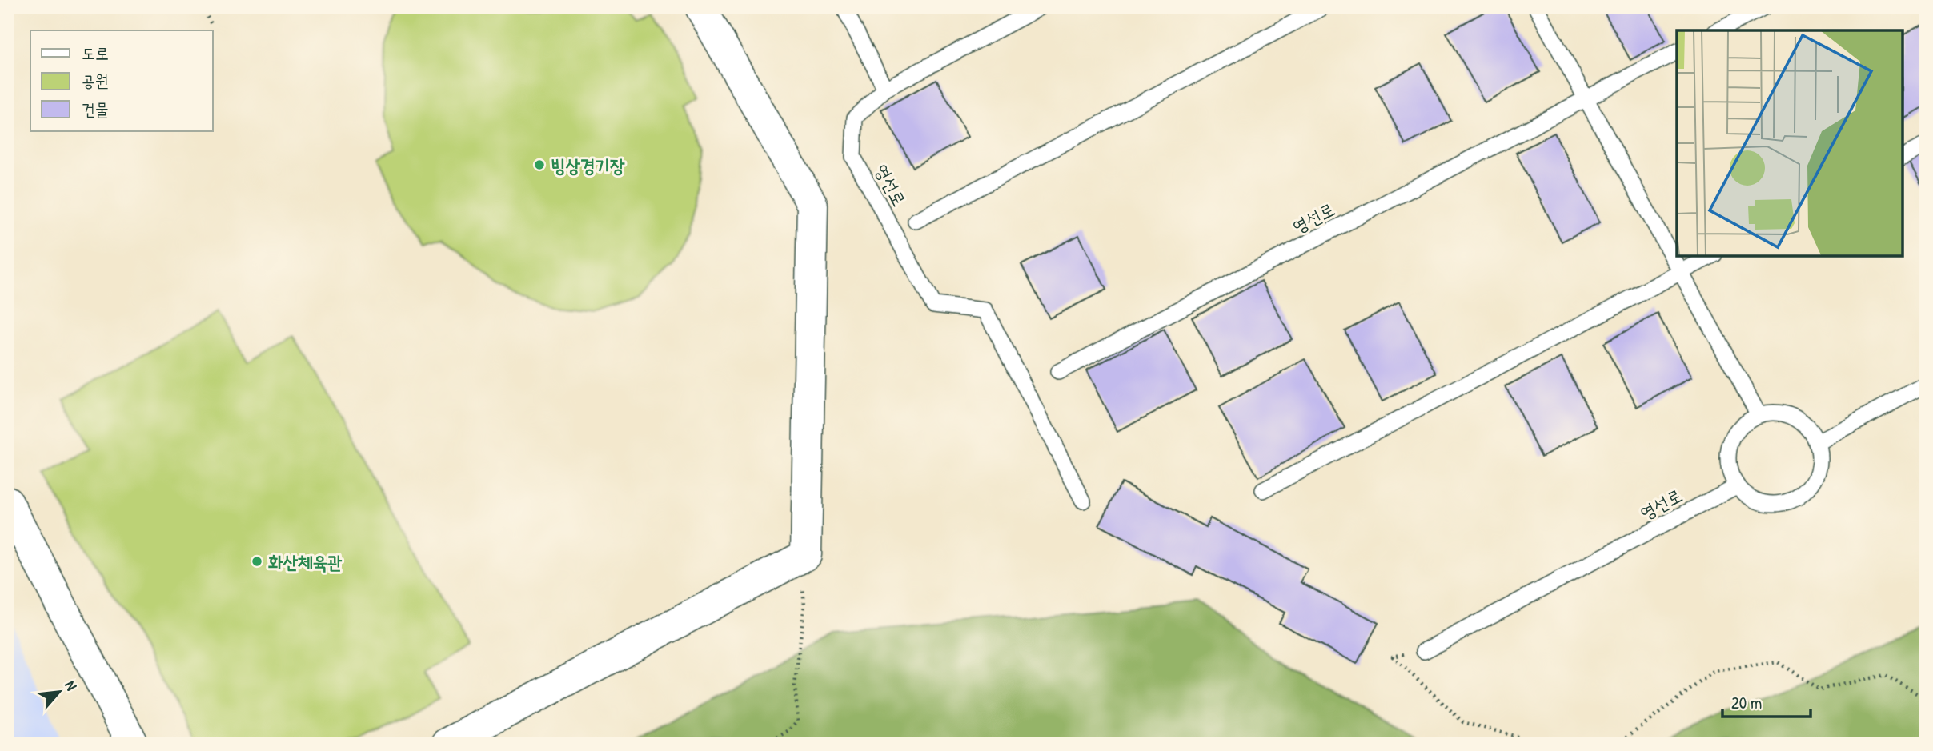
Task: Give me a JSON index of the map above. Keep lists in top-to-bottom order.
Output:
{
  "streets": {
    "lane": ["영선로"]
  },
  "places": ["빙상경기장", "화산체육관"],
  "legend": ["도로", "공원", "건물"],
  "scale_bar": "20 m",
  "north": "top right"
}
